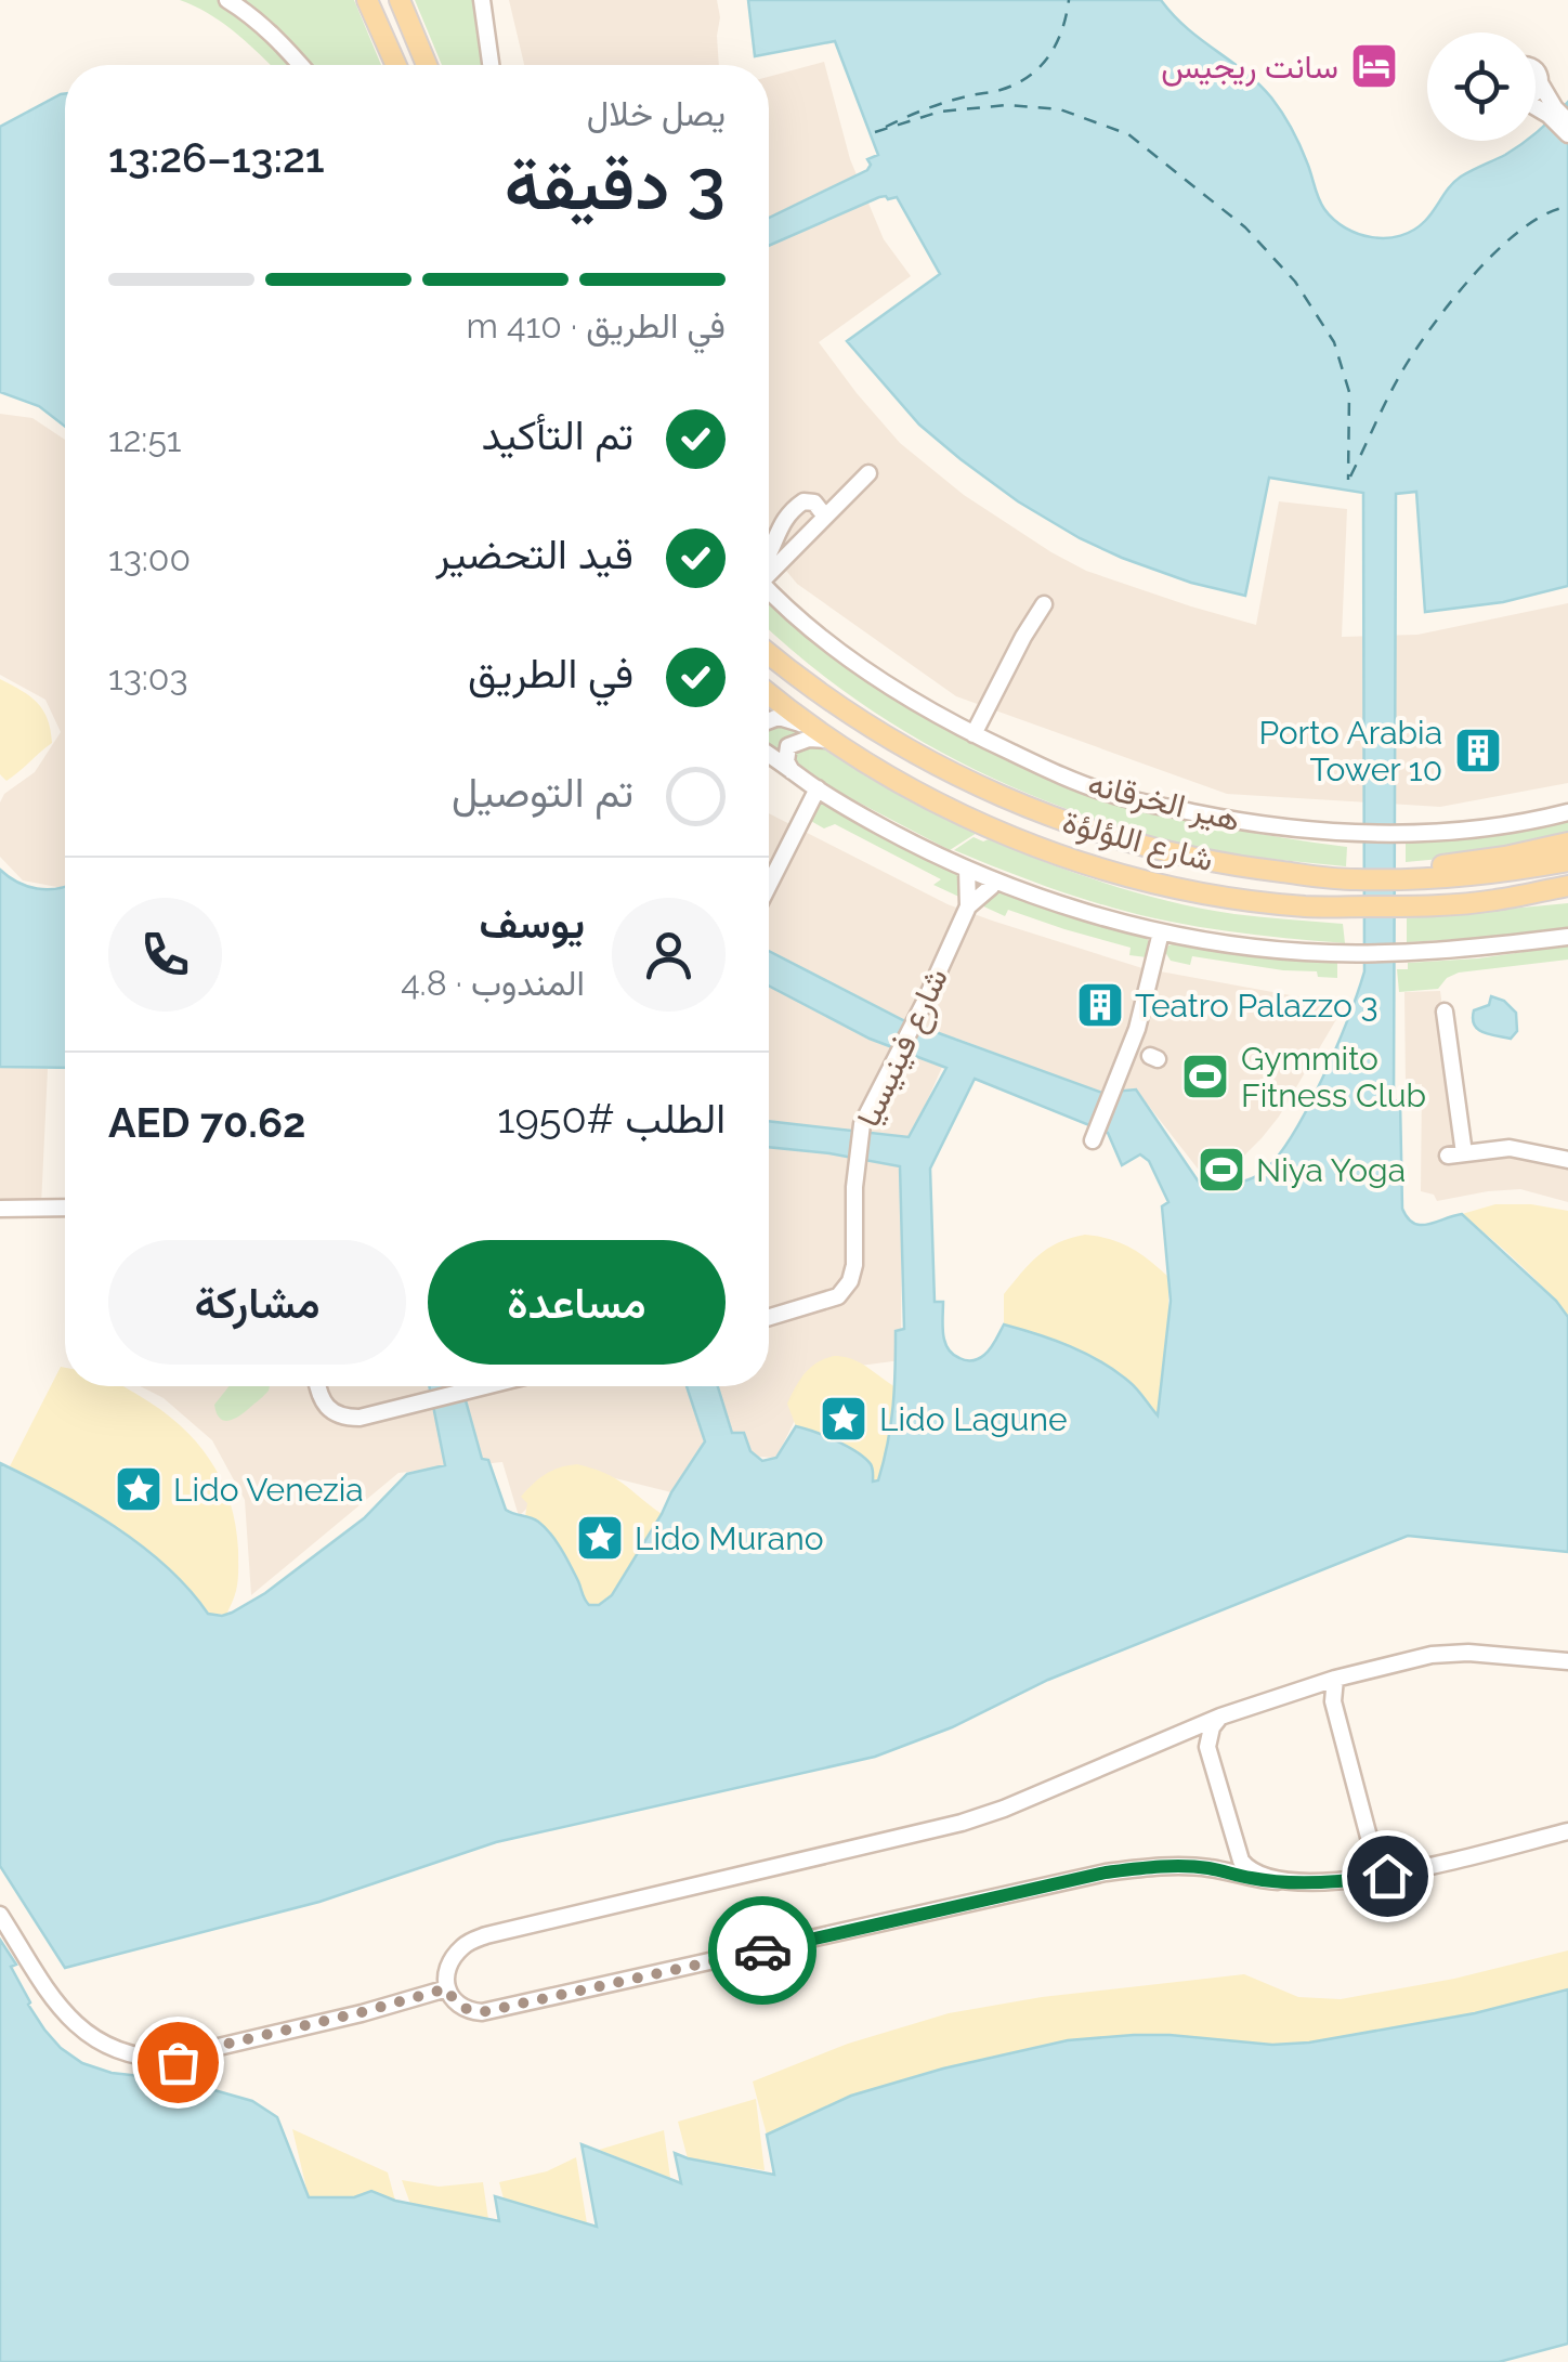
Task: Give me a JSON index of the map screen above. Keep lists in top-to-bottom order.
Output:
{
  "streets": {
    "main road": ["شارع اللؤلؤة"],
    "street": ["هير الخرقانه", "شارع فينيسيا"]
  },
  "places": {
    "hotel": ["سانت ريجيس"],
    "building": ["Porto Arabia Tower 10", "Teatro Palazzo 3"],
    "sports": ["Gymmito Fitness Club", "Niya Yoga"],
    "place": ["Lido Lagune", "Lido Venezia", "Lido Murano"]
  },
  "page": {
    "heading": ["3 دقيقة", "يصل خلال", "13:21–13:26"],
    "panel": [
      "يوسف",
      "المندوب · 4.8",
      "الطلب #1950",
      "AED 70.62"
    ],
    "bar": "في الطريق · 410 m",
    "list": [
      ["تم التأكيد", "12:51"],
      ["قيد التحضير", "13:00"],
      ["في الطريق", "13:03"],
      "تم التوصيل"
    ],
    "buttons": ["مساعدة", "مشاركة"]
  }
}
